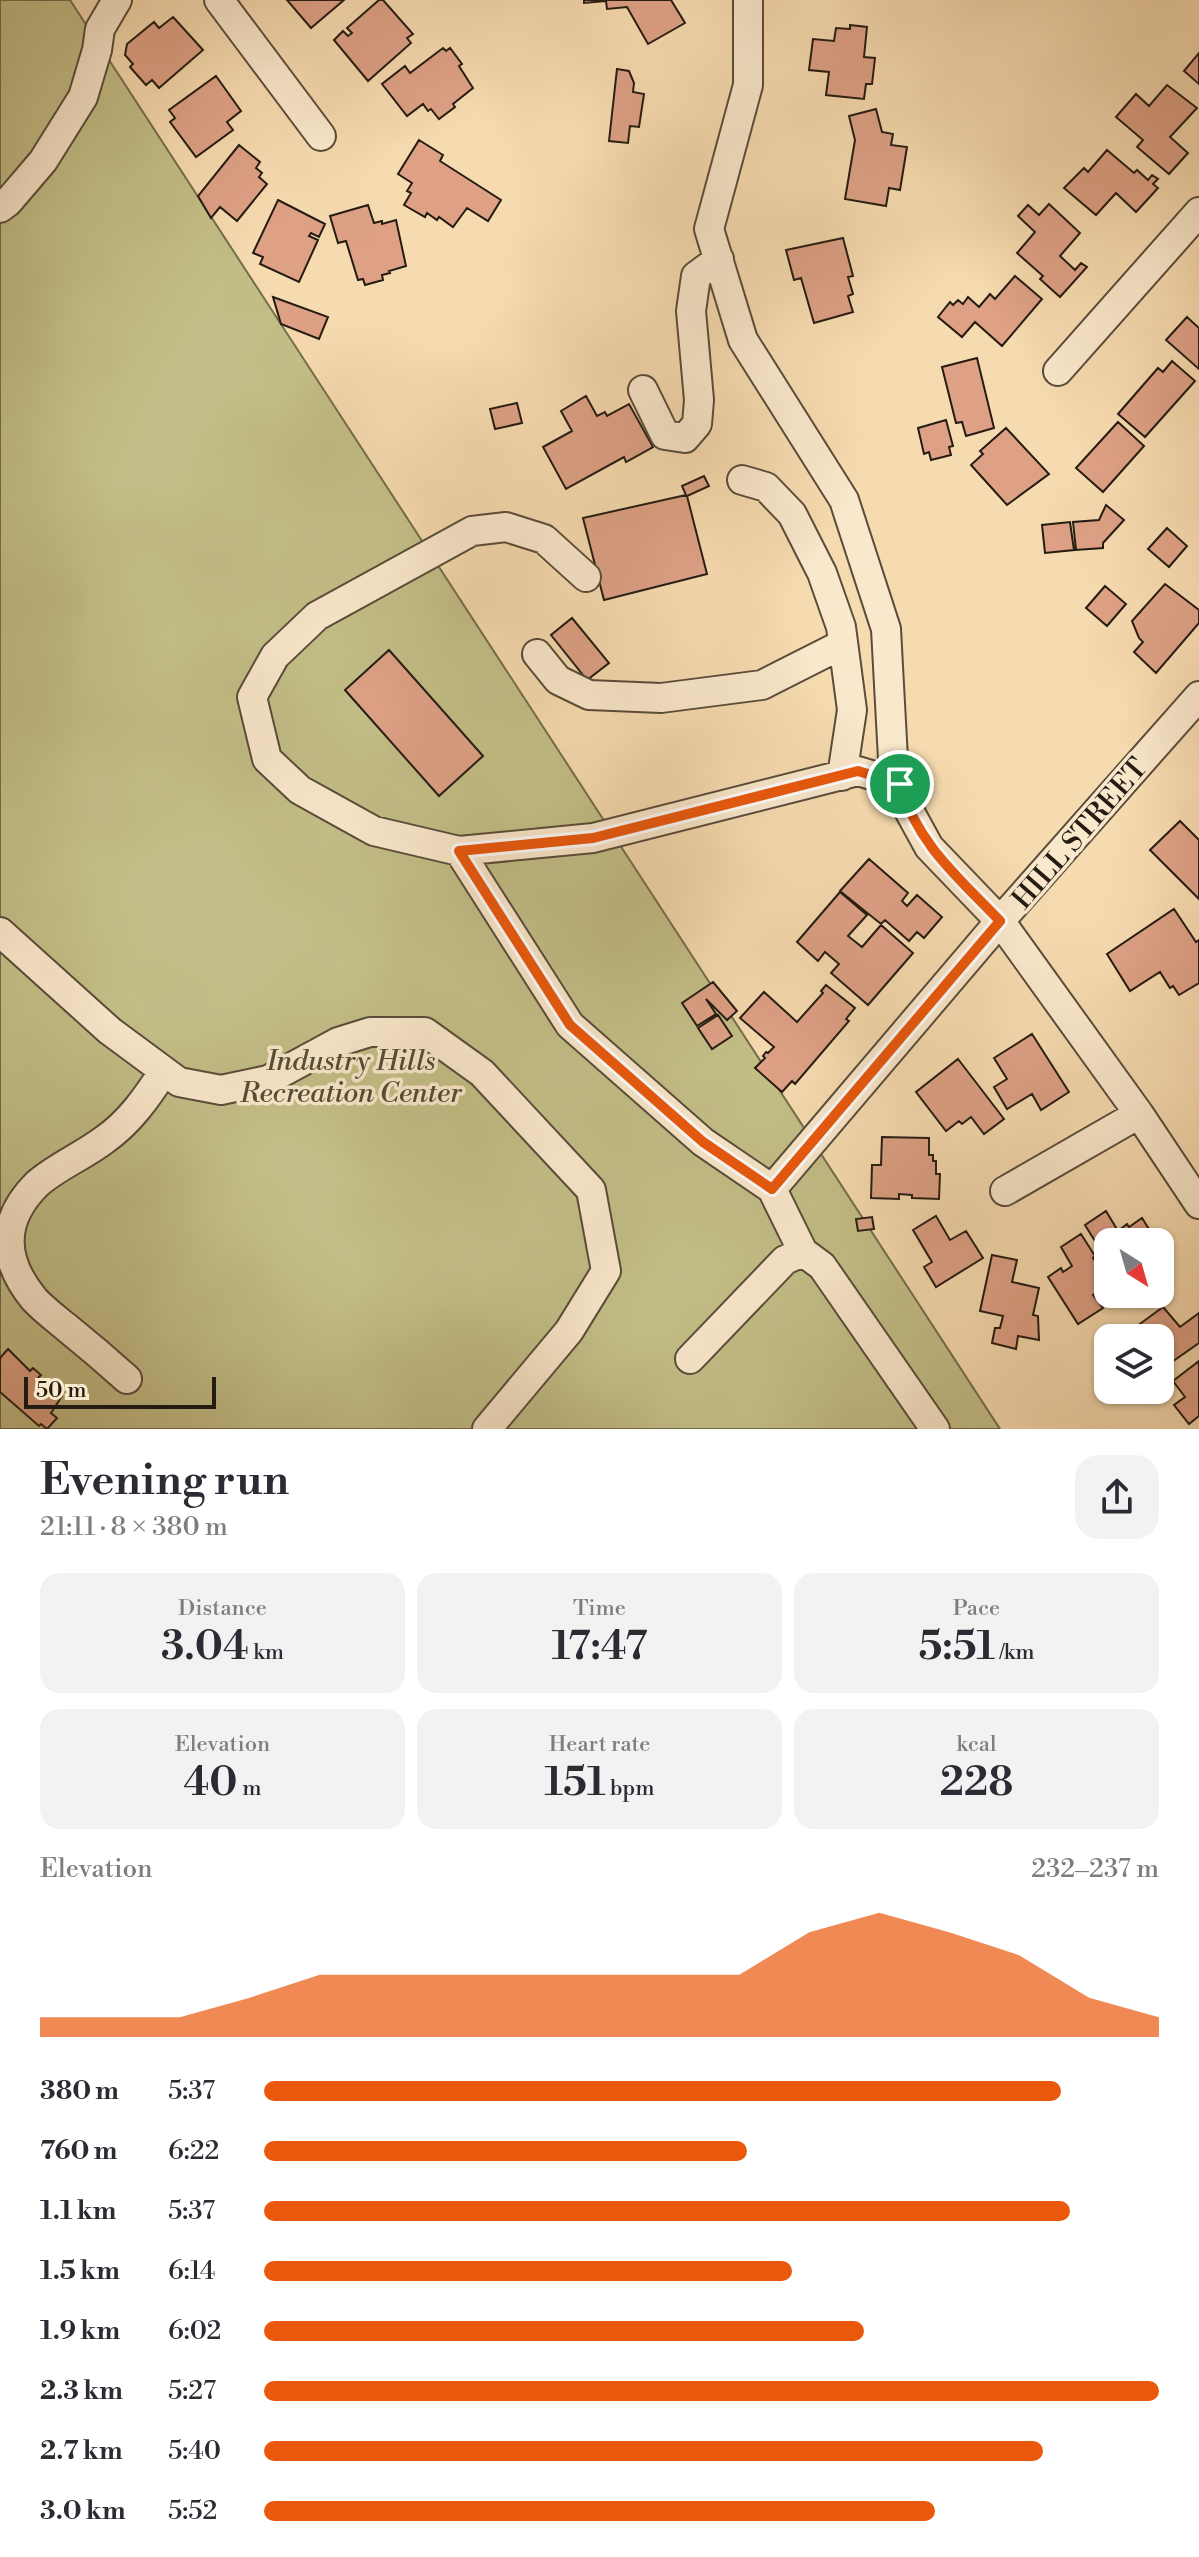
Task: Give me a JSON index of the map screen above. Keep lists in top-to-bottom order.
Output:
{
  "streets": {
    "street": ["HILL STREET"]
  },
  "parks": ["Industry Hills Recreation Center"],
  "scale_bar": "50 m",
  "north": "bottom right",
  "page": {
    "scale": "50 m",
    "heading": ["Evening run", "21:11 · 8 × 380 m"],
    "stats": [
      ["Distance", "3.04 km"],
      ["Time", "17:47"],
      ["Pace", "5:51 /km"],
      ["Elevation", "40 m"],
      ["Heart rate", "151 bpm"],
      ["kcal", "228"]
    ],
    "chart": ["Elevation", "232–237 m"],
    "list": [
      {
        "name": "380 m",
        "note": "5:37"
      },
      {
        "name": "760 m",
        "note": "6:22"
      },
      {
        "name": "1.1 km",
        "note": "5:37"
      },
      {
        "name": "1.5 km",
        "note": "6:14"
      },
      {
        "name": "1.9 km",
        "note": "6:02"
      },
      {
        "name": "2.3 km",
        "note": "5:27"
      },
      {
        "name": "2.7 km",
        "note": "5:40"
      },
      {
        "name": "3.0 km",
        "note": "5:52"
      }
    ]
  }
}
